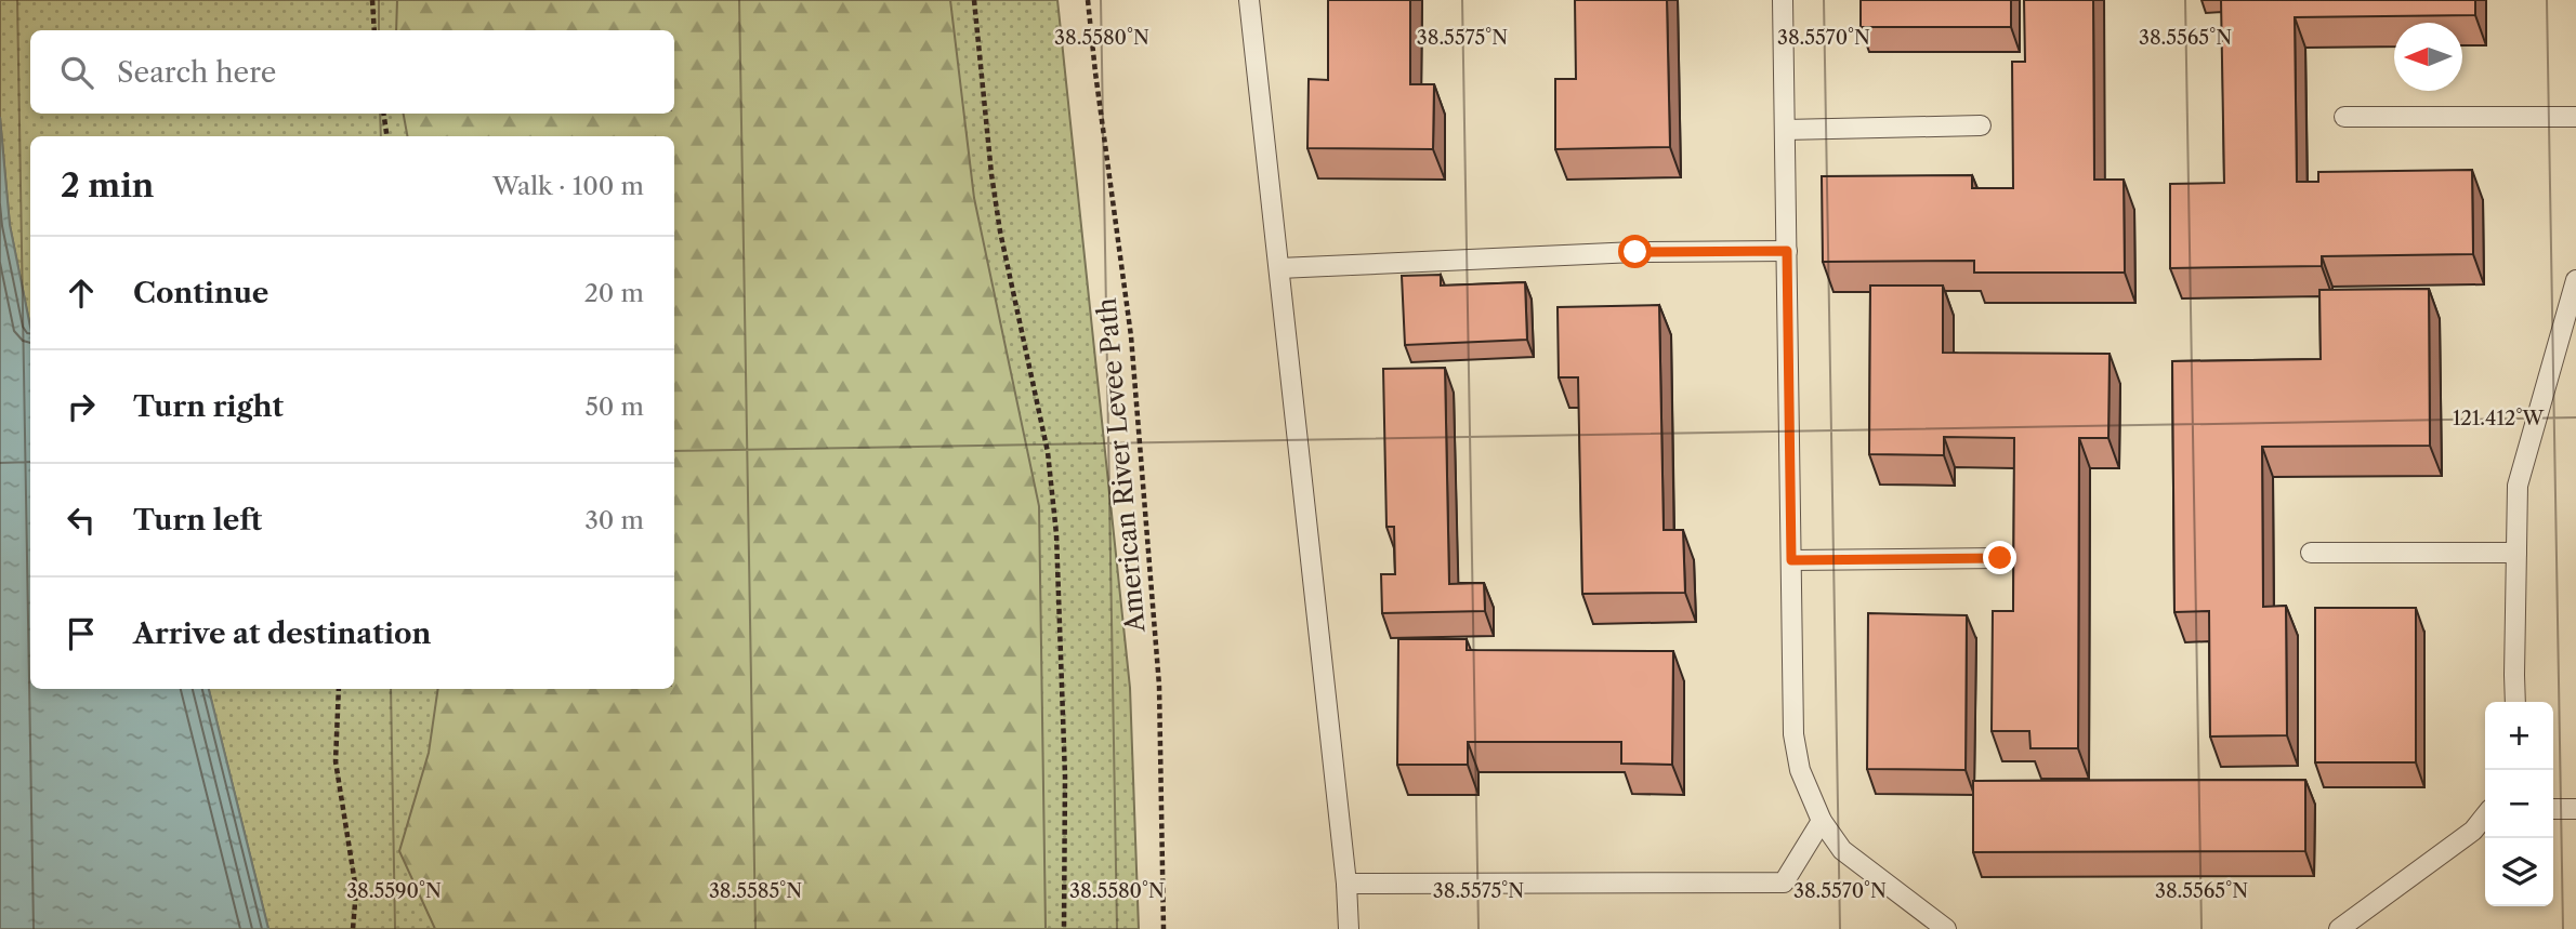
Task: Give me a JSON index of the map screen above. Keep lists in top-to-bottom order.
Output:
{
  "streets": {
    "path": ["American River Levee Path"]
  },
  "north": "left",
  "page": {
    "search": "Search here",
    "heading": ["2 min", "Walk · 100 m"],
    "list": [
      ["Continue", "20 m"],
      ["Turn right", "50 m"],
      ["Turn left", "30 m"],
      "Arrive at destination"
    ],
    "map_buttons": ["+", "−"]
  },
  "coordinates": [
    "38.5580°N",
    "38.5575°N",
    "38.5570°N",
    "38.5565°N",
    "121.412°W",
    "38.5590°N",
    "38.5585°N"
  ]
}
